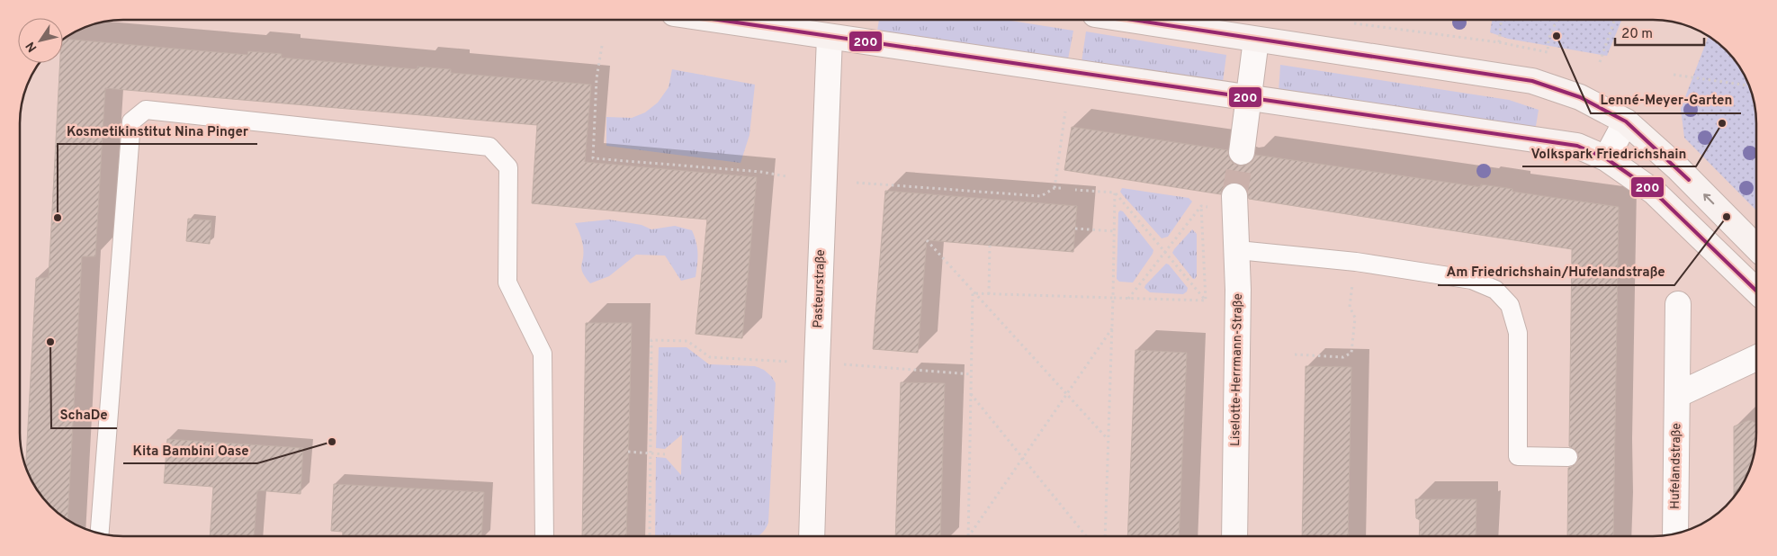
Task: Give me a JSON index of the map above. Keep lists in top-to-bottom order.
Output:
{
  "streets": {
    "street": ["Pasteurstraße", "Liselotte-Herrmann-Straße", "Hufelandstraße"]
  },
  "places": [
    "Lenné-Meyer-Garten",
    "Volkspark Friedrichshain",
    "Am Friedrichshain/Hufelandstraße",
    "Kosmetikinstitut Nina Pinger",
    "SchaDe",
    "Kita Bambini Oase"
  ],
  "lines": ["transit line 200"],
  "scale_bar": "20 m",
  "north": "bottom left"
}
